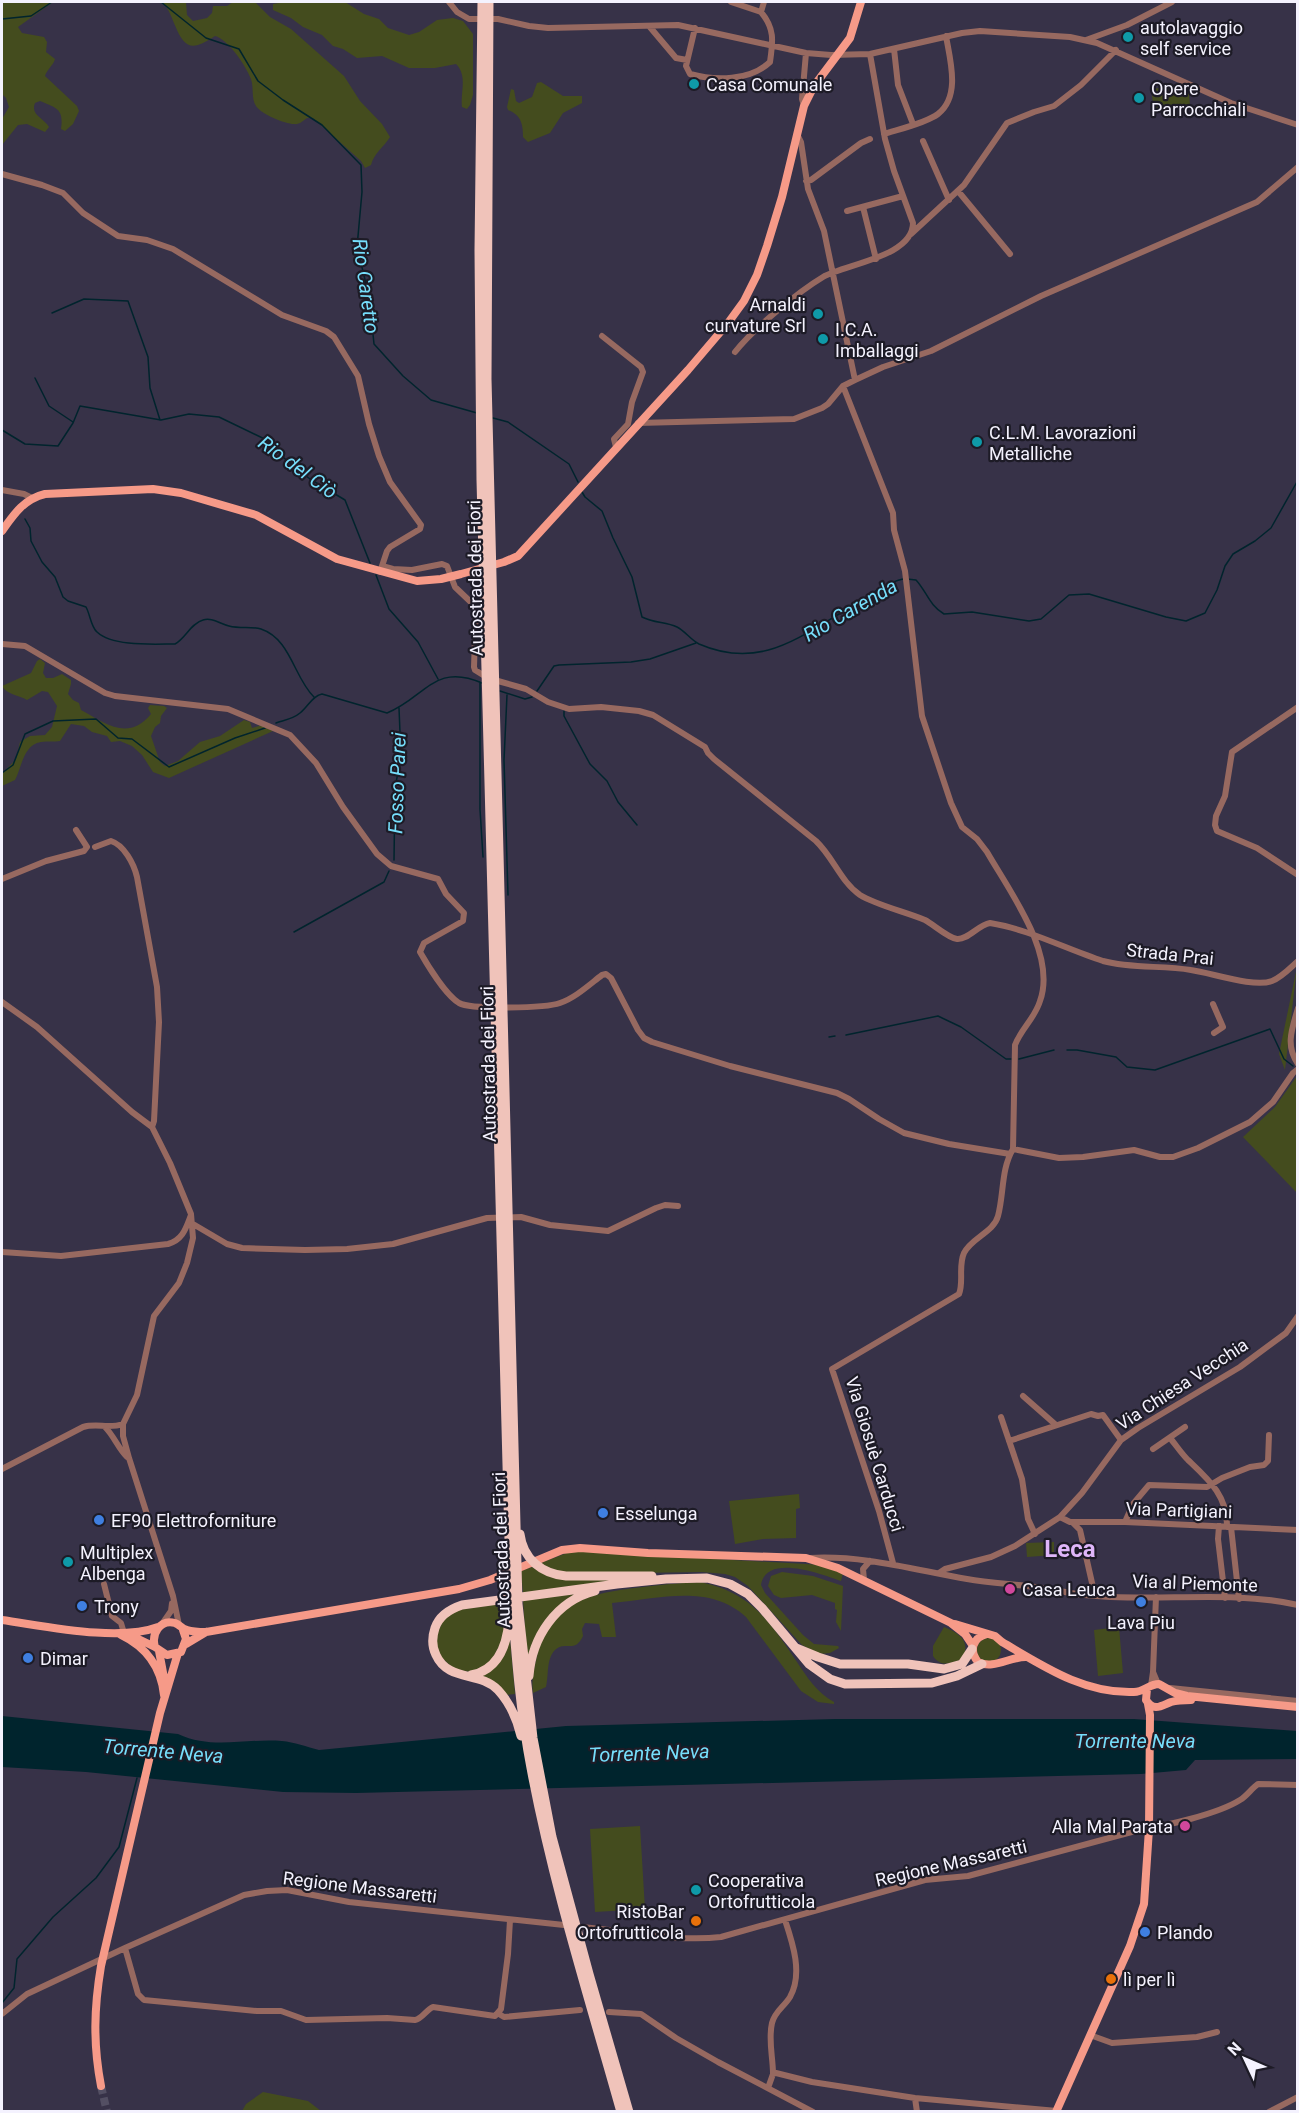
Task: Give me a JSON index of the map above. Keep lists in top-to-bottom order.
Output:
{
  "streets": {
    "highway": ["Autostrada dei Fiori"],
    "street": [
      "Strada Prai",
      "Via Chiesa Vecchia",
      "Via Giosuè Carducci",
      "Via Partigiani",
      "Via al Piemonte",
      "Regione Massaretti"
    ]
  },
  "crossings": [
    ["Strada Prai", "Via Giosuè Carducci"],
    ["Via Chiesa Vecchia", "Via al Piemonte"],
    ["Via Giosuè Carducci", "Via al Piemonte"]
  ],
  "districts": ["Leca"],
  "water": [
    "Rio Caretto",
    "Rio del Ciò",
    "Rio Carenda",
    "Fosso Parei",
    "Torrente Neva"
  ],
  "places": [
    "autolavaggio self service",
    "Casa Comunale",
    "Opere Parrocchiali",
    "Arnaldi curvature Srl",
    "I.C.A. Imballaggi",
    "C.L.M. Lavorazioni Metalliche",
    "Esselunga",
    "EF90 Elettroforniture",
    "Multiplex Albenga",
    "Casa Leuca",
    "Lava Piu",
    "Trony",
    "Dimar",
    "Alla Mal Parata",
    "Cooperativa Ortofrutticola",
    "RistoBar Ortofrutticola",
    "Plando",
    "lì per lì"
  ],
  "north": "top left"
}
